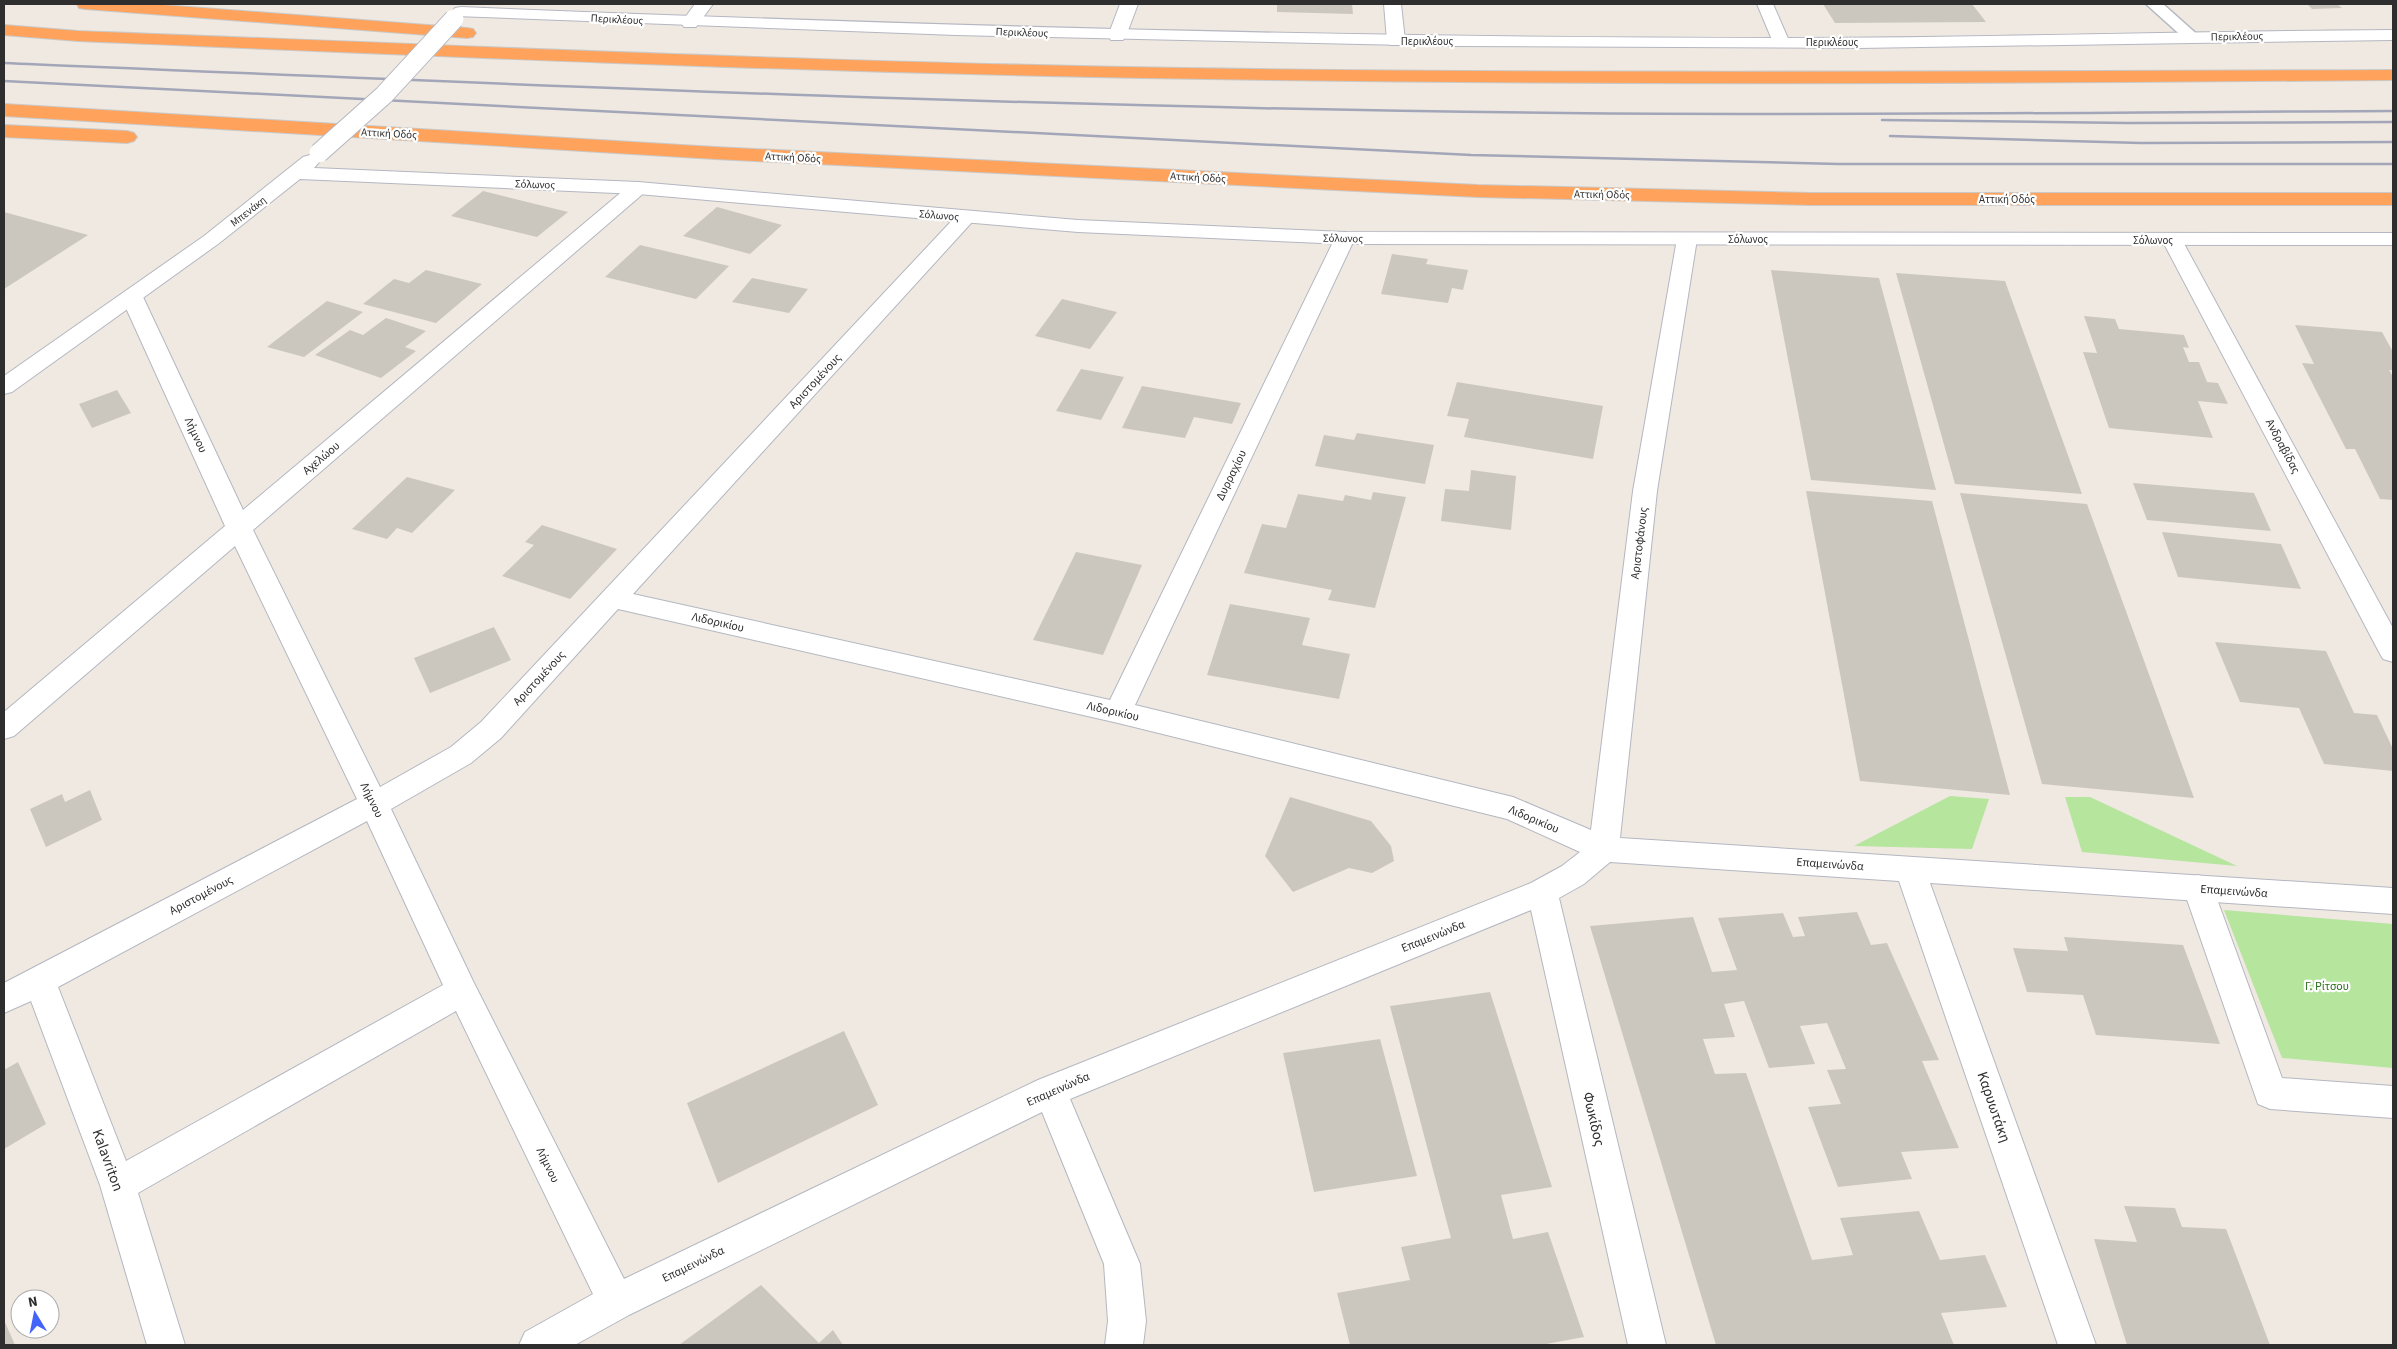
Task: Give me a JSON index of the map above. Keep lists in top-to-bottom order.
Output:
{
  "streets": {
    "highway": ["Αττική Οδός"],
    "street": [
      "Περικλέους",
      "Σόλωνος",
      "Μπενάκη",
      "Αριστομένους",
      "Λήμνου",
      "Ανδραβίδας",
      "Αχελώου",
      "Δυρραχίου",
      "Αριστοφάνους",
      "Λιδορικίου",
      "Επαμεινώνδα",
      "Καρυωτάκη",
      "Φωκίδος",
      "Kalavriton"
    ]
  },
  "crossings": [
    ["Περικλέους", "Μπενάκη"],
    ["Σόλωνος", "Μπενάκη"],
    ["Σόλωνος", "Αριστομένους"],
    ["Σόλωνος", "Ανδραβίδας"],
    ["Σόλωνος", "Αχελώου"],
    ["Σόλωνος", "Δυρραχίου"],
    ["Σόλωνος", "Αριστοφάνους"],
    ["Μπενάκη", "Λήμνου"],
    ["Αριστομένους", "Λήμνου"],
    ["Αριστομένους", "Λιδορικίου"],
    ["Αριστομένους", "Kalavriton"],
    ["Λήμνου", "Αχελώου"],
    ["Λήμνου", "Επαμεινώνδα"],
    ["Δυρραχίου", "Λιδορικίου"],
    ["Αριστοφάνους", "Λιδορικίου"],
    ["Αριστοφάνους", "Επαμεινώνδα"],
    ["Λιδορικίου", "Επαμεινώνδα"],
    ["Επαμεινώνδα", "Καρυωτάκη"],
    ["Επαμεινώνδα", "Φωκίδος"]
  ],
  "parks": ["Γ. Ρίτσου"],
  "north": "top"
}
